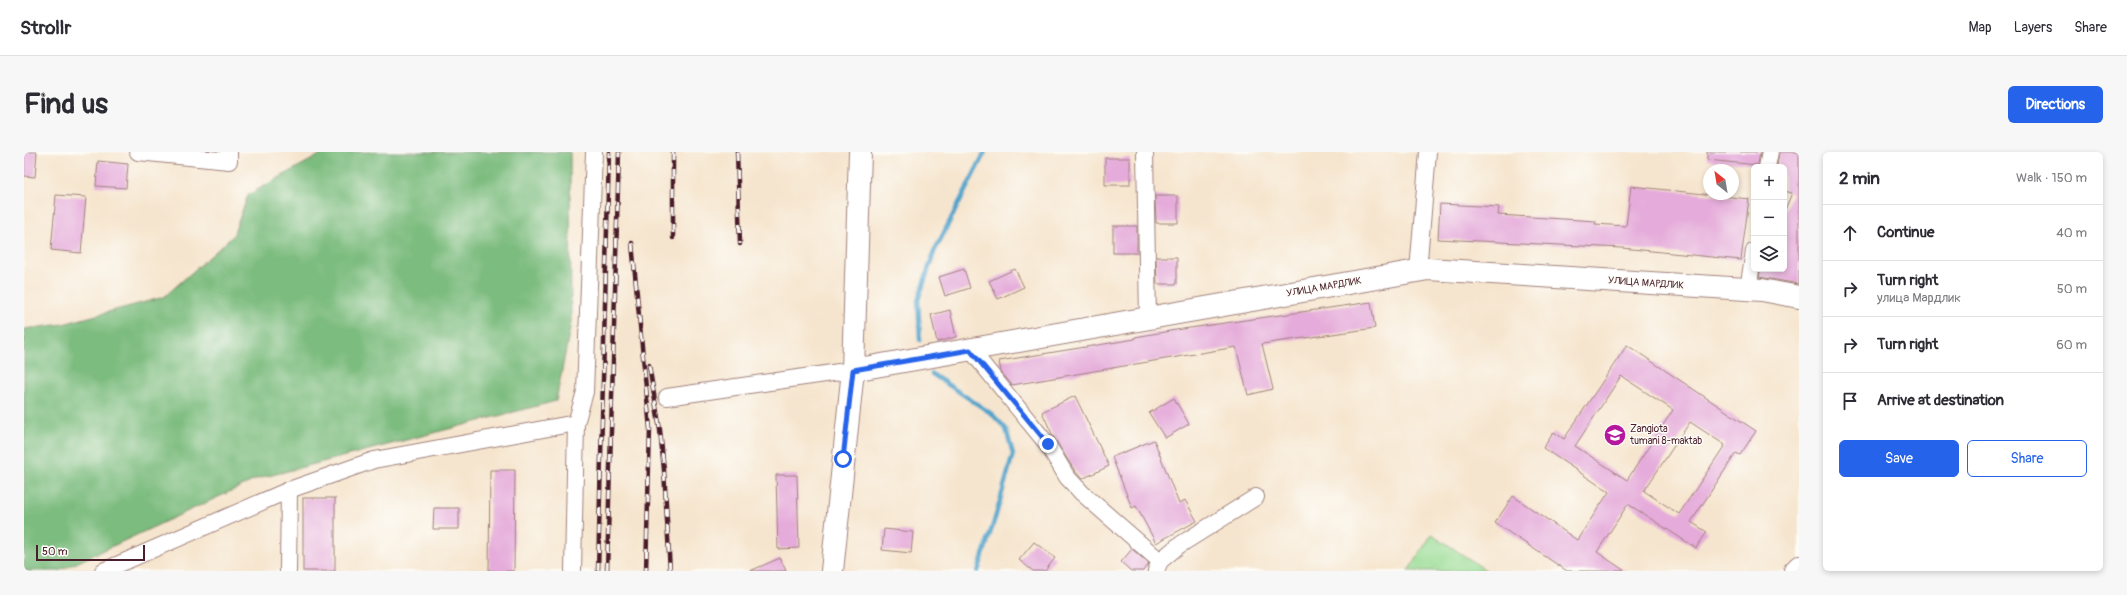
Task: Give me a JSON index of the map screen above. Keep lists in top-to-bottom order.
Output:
{
  "streets": {
    "street": ["УЛИЦА МАРДЛИК"]
  },
  "places": {
    "school or university": ["Zangiota tumani 8-maktab"]
  },
  "scale_bar": "50 m",
  "north": "top left",
  "page": {
    "header": "Strollr",
    "nav": ["Map", "Layers", "Share"],
    "buttons": [
      "Directions",
      ["Save", "Share"]
    ],
    "title": "Find us",
    "heading": ["2 min", "Walk · 150 m"],
    "map_buttons": ["+", "−"],
    "list": [
      ["Continue", "40 m"],
      ["Turn right", "улица Мардлик", "50 m"],
      ["Turn right", "60 m"],
      "Arrive at destination"
    ],
    "scale": "50 m"
  }
}
